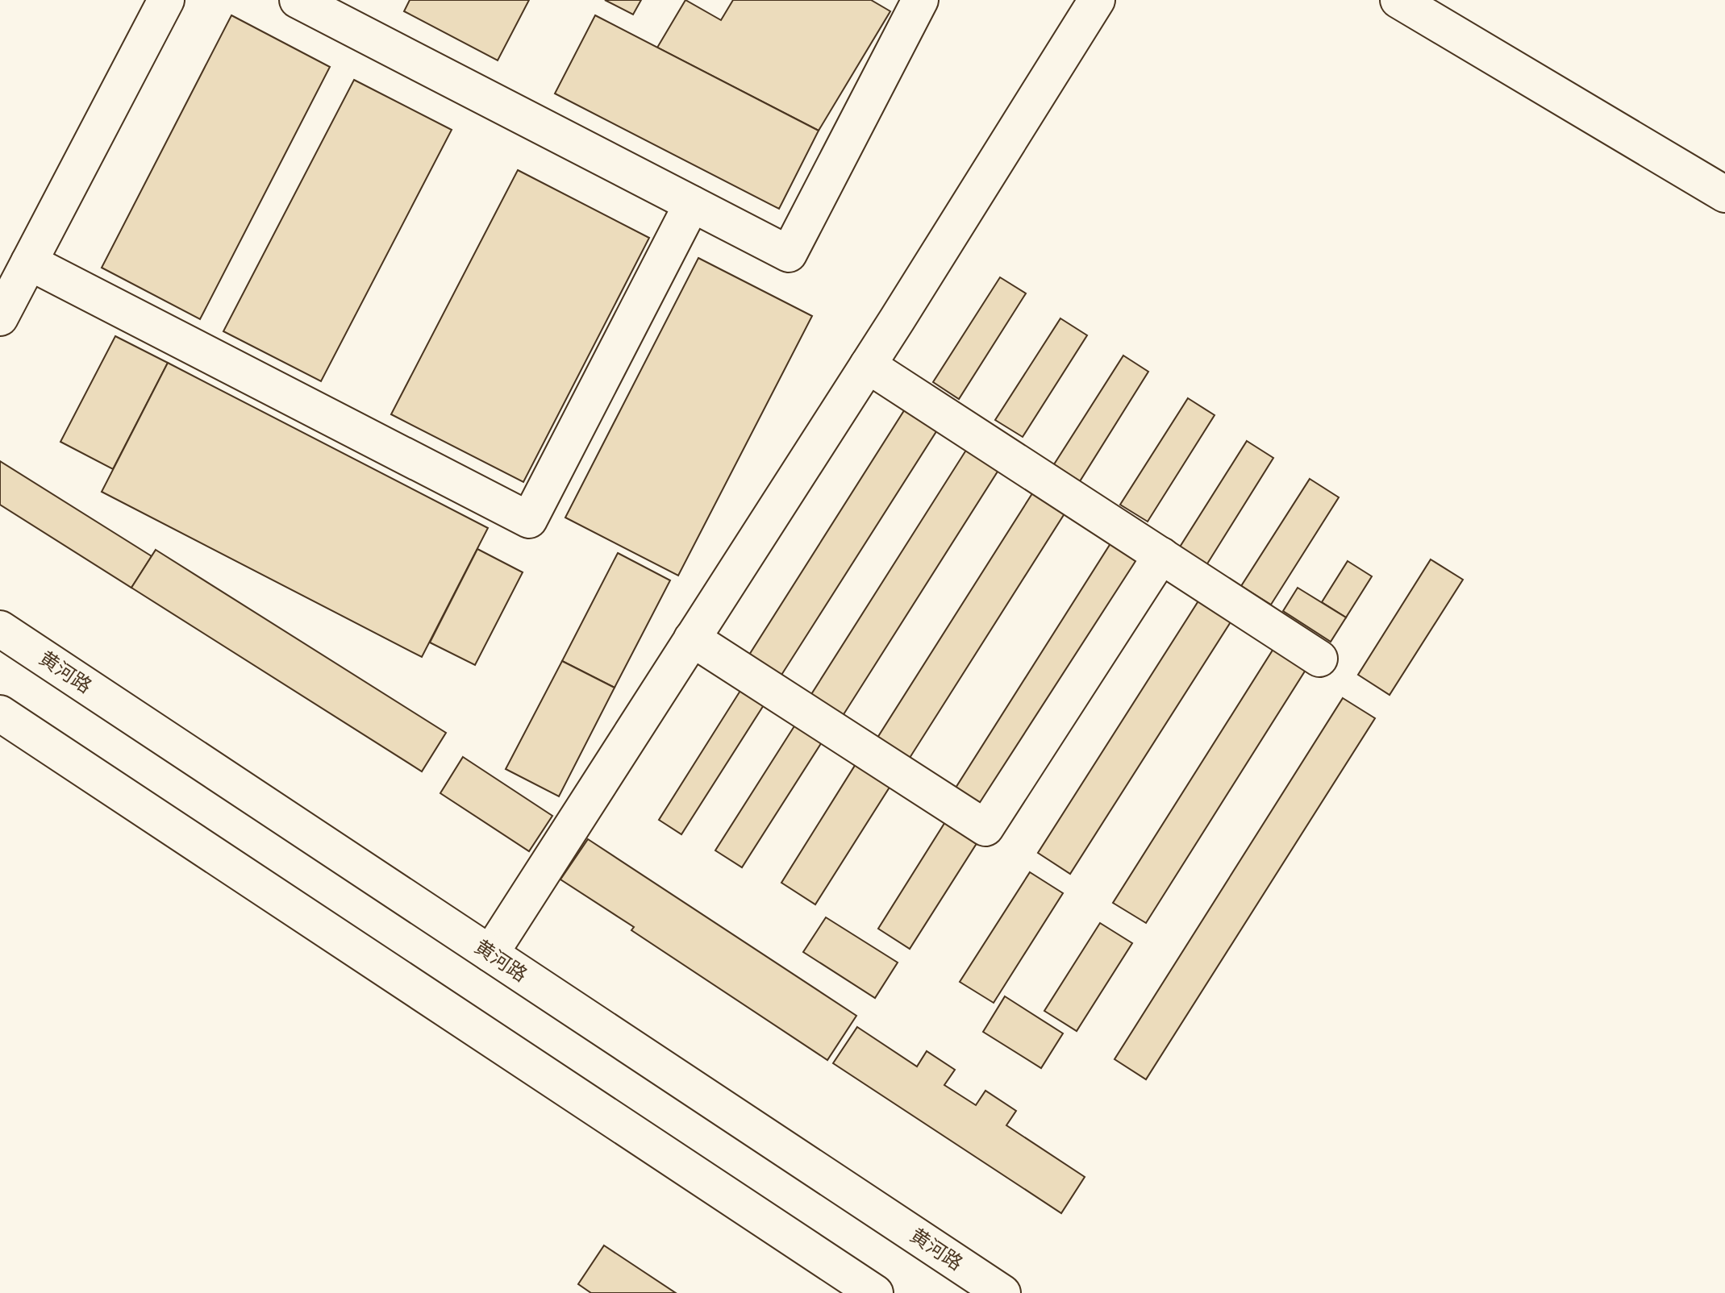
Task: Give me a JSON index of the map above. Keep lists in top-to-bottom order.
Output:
{
  "streets": {
    "main road": ["黄河路"]
  }
}
